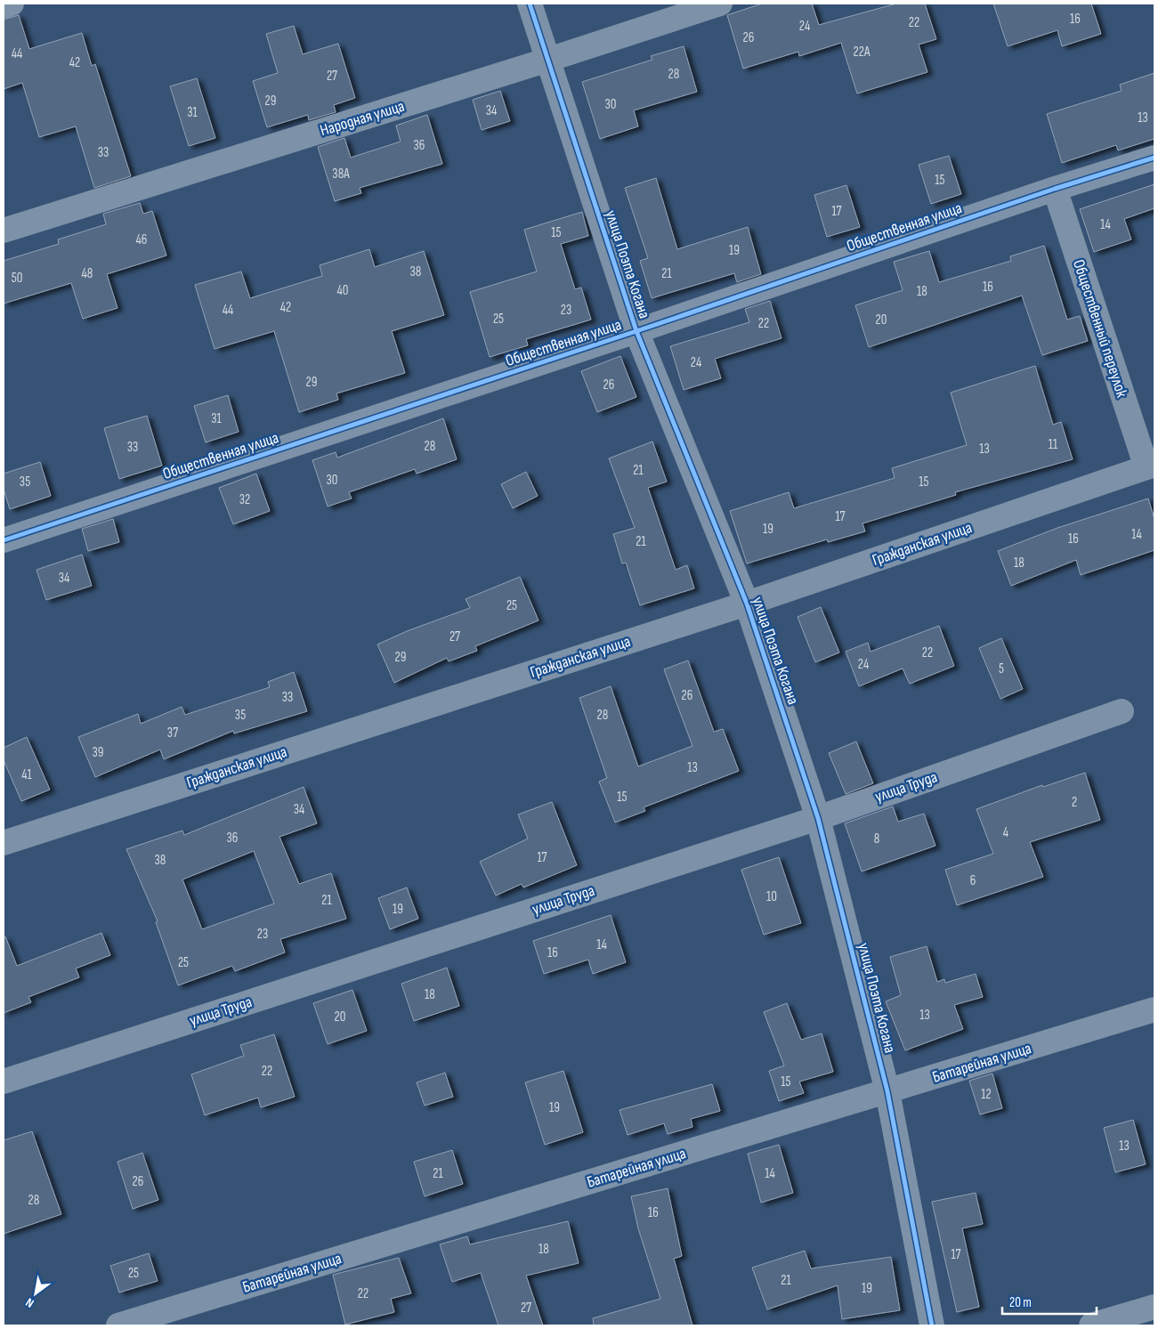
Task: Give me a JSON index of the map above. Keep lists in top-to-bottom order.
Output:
{
  "streets": {
    "street": [
      "Народная улица",
      "Общественная улица",
      "улица Поэта Когана",
      "Общественный переулок",
      "Гражданская улица",
      "улица Труда",
      "Батарейная улица"
    ]
  },
  "crossings": [
    ["Народная улица", "улица Поэта Когана"],
    ["Общественная улица", "улица Поэта Когана"],
    ["Общественная улица", "Общественный переулок"],
    ["улица Поэта Когана", "Гражданская улица"],
    ["улица Поэта Когана", "улица Труда"],
    ["улица Поэта Когана", "Батарейная улица"],
    ["Общественный переулок", "Гражданская улица"]
  ],
  "house_numbers": [
    "16",
    "22",
    "24",
    "26",
    "22А",
    "44",
    "42",
    "28",
    "27",
    "29",
    "30",
    "34",
    "31",
    "13",
    "36",
    "33",
    "38А",
    "15",
    "17",
    "14",
    "15",
    "46",
    "19",
    "38",
    "48",
    "21",
    "50",
    "16",
    "40",
    "18",
    "42",
    "44",
    "23",
    "25",
    "20",
    "22",
    "24",
    "29",
    "26",
    "31",
    "11",
    "28",
    "33",
    "13",
    "21",
    "30",
    "35",
    "15",
    "32",
    "17",
    "19",
    "14",
    "16",
    "21",
    "18",
    "34",
    "25",
    "27",
    "22",
    "29",
    "24",
    "5",
    "26",
    "33",
    "35",
    "28",
    "37",
    "39",
    "13",
    "41",
    "15",
    "2",
    "34",
    "4",
    "36",
    "8",
    "17",
    "38",
    "6",
    "10",
    "21",
    "19",
    "23",
    "14",
    "16",
    "25",
    "18",
    "13",
    "20",
    "22",
    "15",
    "12",
    "19",
    "13",
    "21",
    "14",
    "26",
    "28",
    "16",
    "18",
    "17",
    "25",
    "21",
    "19",
    "22",
    "27"
  ],
  "scale_bar": "20 m",
  "north": "bottom left"
}
